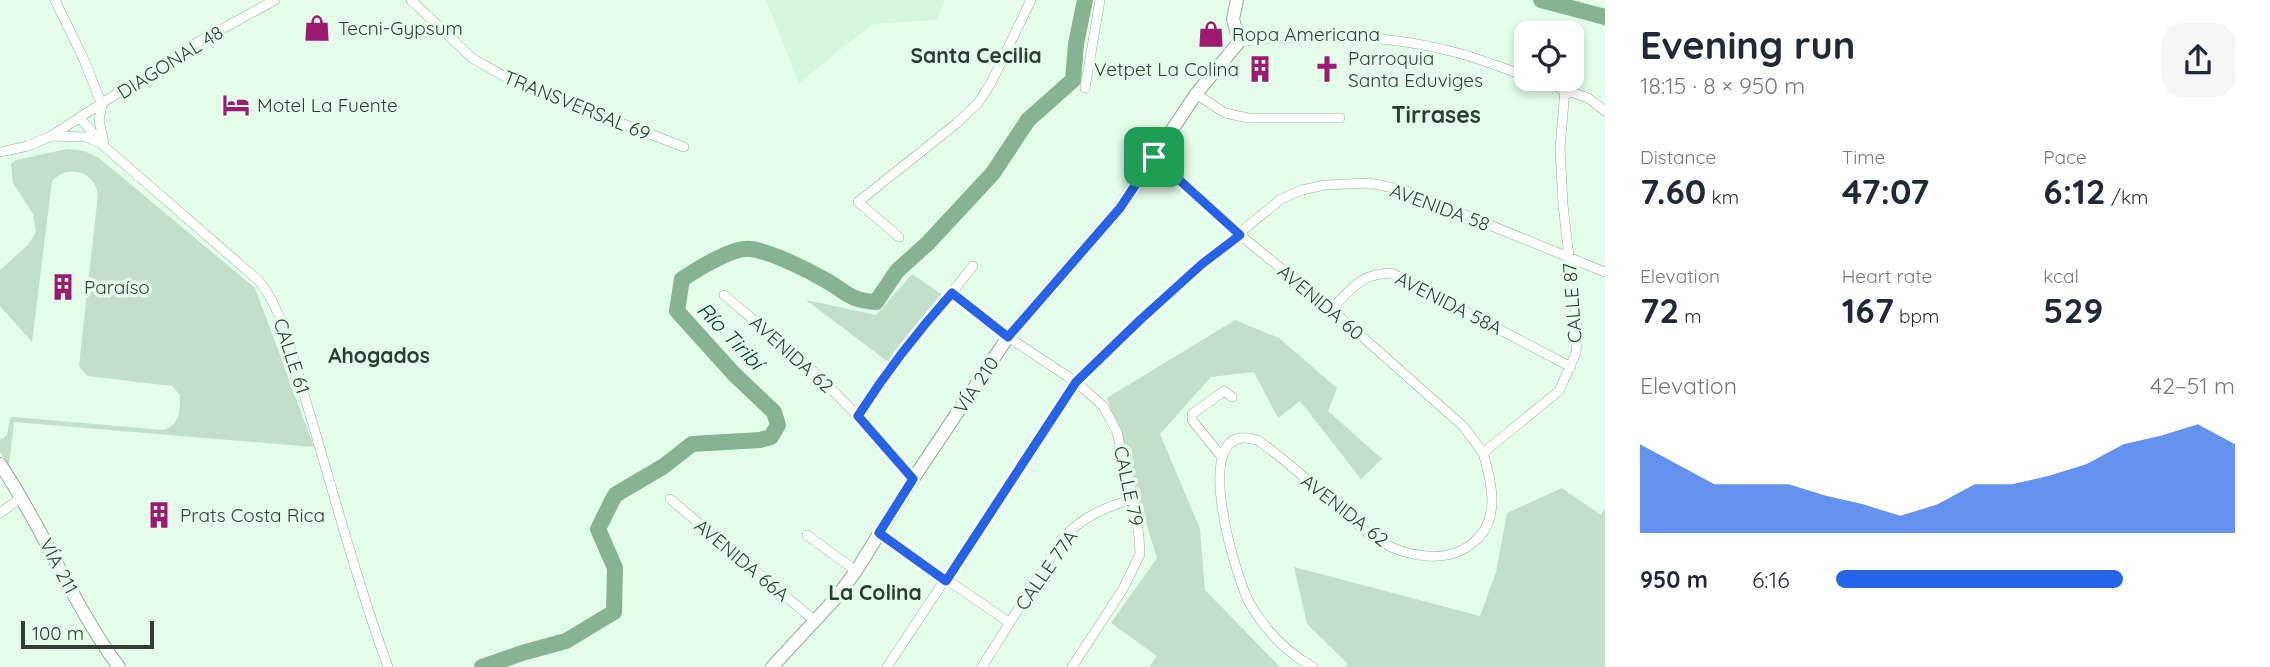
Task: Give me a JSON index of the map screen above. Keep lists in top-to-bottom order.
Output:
{
  "streets": {
    "main road": ["VÍA 210", "VÍA 211"],
    "street": [
      "DIAGONAL 48",
      "TRANSVERSAL 69",
      "AVENIDA 58",
      "AVENIDA 60",
      "AVENIDA 58A",
      "CALLE 87",
      "AVENIDA 62",
      "CALLE 61",
      "CALLE 79",
      "AVENIDA 66A",
      "CALLE 77A"
    ]
  },
  "crossings": [
    ["DIAGONAL 48", "CALLE 61"],
    ["AVENIDA 58", "AVENIDA 60"],
    ["AVENIDA 58", "CALLE 87"],
    ["AVENIDA 58", "CALLE 79"],
    ["AVENIDA 60", "AVENIDA 58A"],
    ["AVENIDA 60", "CALLE 87"],
    ["AVENIDA 60", "AVENIDA 62"],
    ["AVENIDA 60", "VÍA 210"],
    ["AVENIDA 58A", "CALLE 87"],
    ["CALLE 87", "AVENIDA 62"],
    ["AVENIDA 62", "VÍA 210"],
    ["VÍA 210", "CALLE 79"],
    ["VÍA 210", "AVENIDA 66A"],
    ["CALLE 79", "CALLE 77A"]
  ],
  "districts": [
    "Santa Cecilia",
    "Tirrases",
    "Ahogados",
    "La Colina"
  ],
  "water": ["Río Tiribí"],
  "places": {
    "shop": ["Tecni-Gypsum", "Ropa Americana"],
    "building": ["Vetpet La Colina", "Paraíso", "Prats Costa Rica"],
    "church": ["Parroquia Santa Eduviges"],
    "hotel": ["Motel La Fuente"]
  },
  "scale_bar": "100 m",
  "page": {
    "heading": ["Evening run", "18:15 · 8 × 950 m"],
    "stats": [
      ["Distance", "7.60 km"],
      ["Time", "47:07"],
      ["Pace", "6:12 /km"],
      ["Elevation", "72 m"],
      ["Heart rate", "167 bpm"],
      ["kcal", "529"]
    ],
    "chart": ["Elevation", "42–51 m"],
    "list": [
      {
        "name": "950 m",
        "note": "6:16"
      }
    ],
    "scale": "100 m"
  }
}
